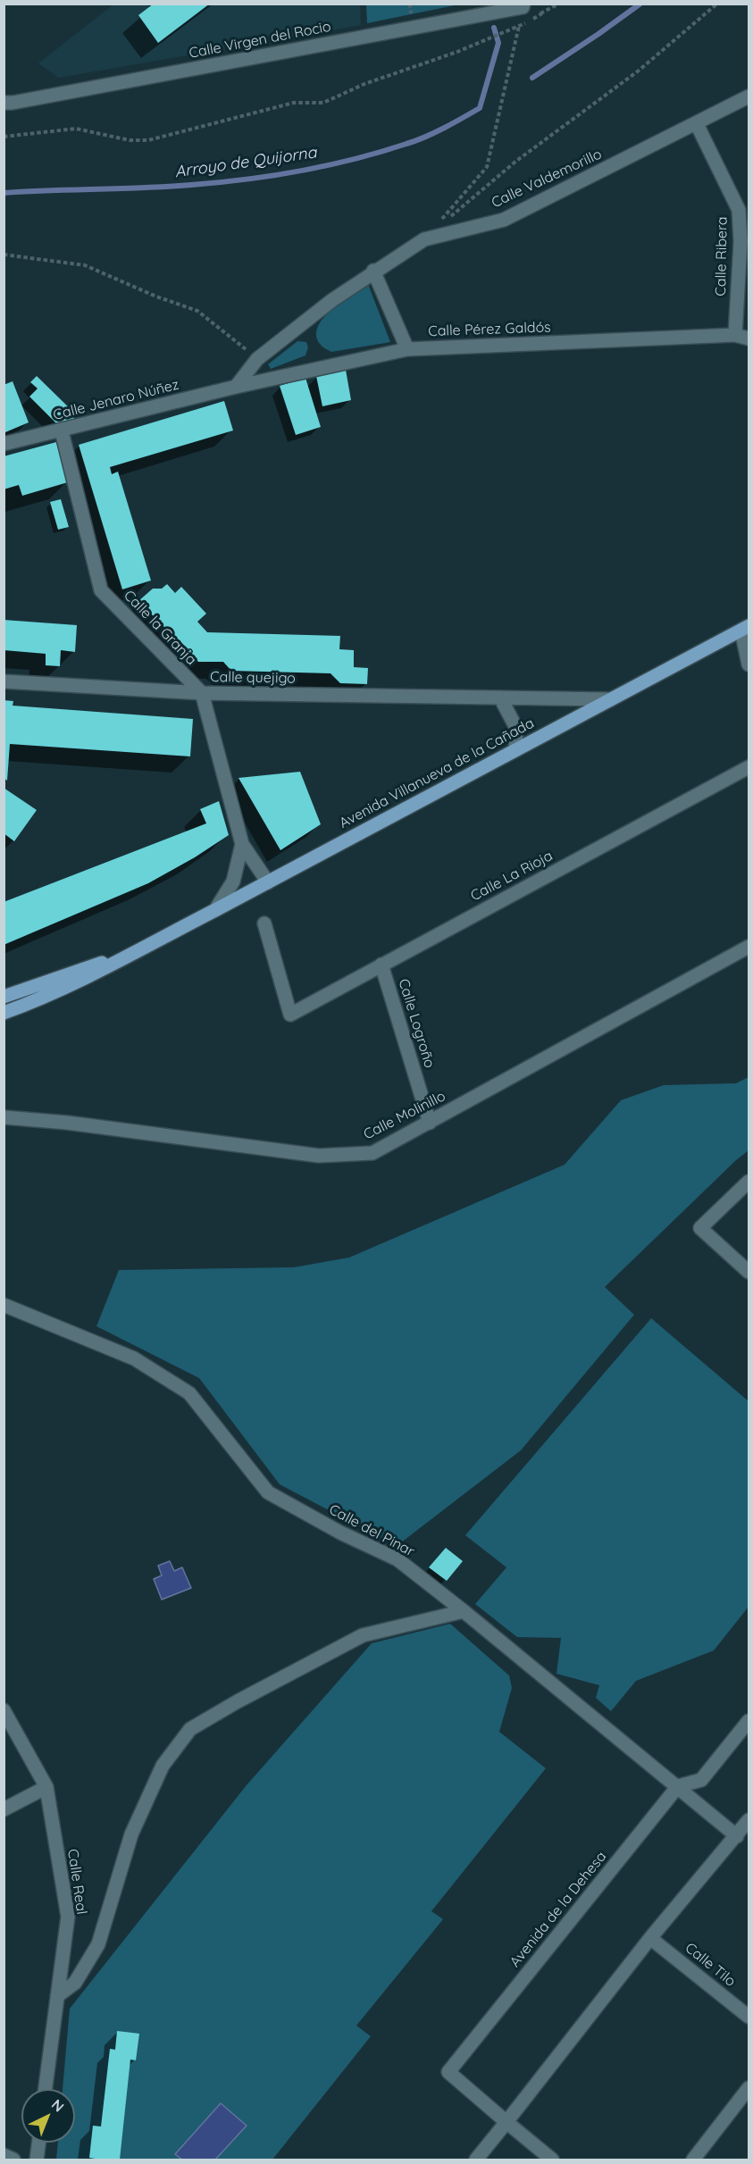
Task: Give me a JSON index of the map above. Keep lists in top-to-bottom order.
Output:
{
  "streets": {
    "main road": ["Avenida Villanueva de la Cañada"],
    "street": [
      "Calle Virgen del Rocio",
      "Calle Valdemorillo",
      "Calle Ribera",
      "Calle Pérez Galdós",
      "Calle Jenaro Núñez",
      "Calle la Granja",
      "Calle quejigo",
      "Calle La Rioja",
      "Calle Logroño",
      "Calle Molinillo",
      "Calle del Pinar",
      "Calle Real",
      "Avenida de la Dehesa",
      "Calle Tilo"
    ]
  },
  "crossings": [
    ["Calle Valdemorillo", "Calle Ribera"],
    ["Calle Valdemorillo", "Calle Pérez Galdós"],
    ["Calle Valdemorillo", "Calle Jenaro Núñez"],
    ["Calle Ribera", "Calle Pérez Galdós"],
    ["Calle Pérez Galdós", "Calle Jenaro Núñez"],
    ["Calle Jenaro Núñez", "Calle la Granja"],
    ["Calle la Granja", "Calle quejigo"],
    ["Calle la Granja", "Avenida Villanueva de la Cañada"],
    ["Calle quejigo", "Avenida Villanueva de la Cañada"],
    ["Calle La Rioja", "Calle Logroño"],
    ["Calle Logroño", "Calle Molinillo"],
    ["Calle del Pinar", "Avenida de la Dehesa"]
  ],
  "water": ["Arroyo de Quijorna"],
  "north": "top right"
}
